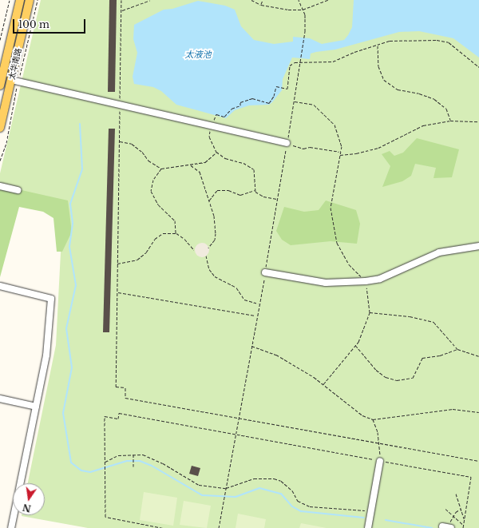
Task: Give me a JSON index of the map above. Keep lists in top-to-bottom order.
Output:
{
  "streets": {
    "main road": ["太华南路"]
  },
  "water": ["太液池"],
  "scale_bar": "100 m",
  "north": "bottom"
}
